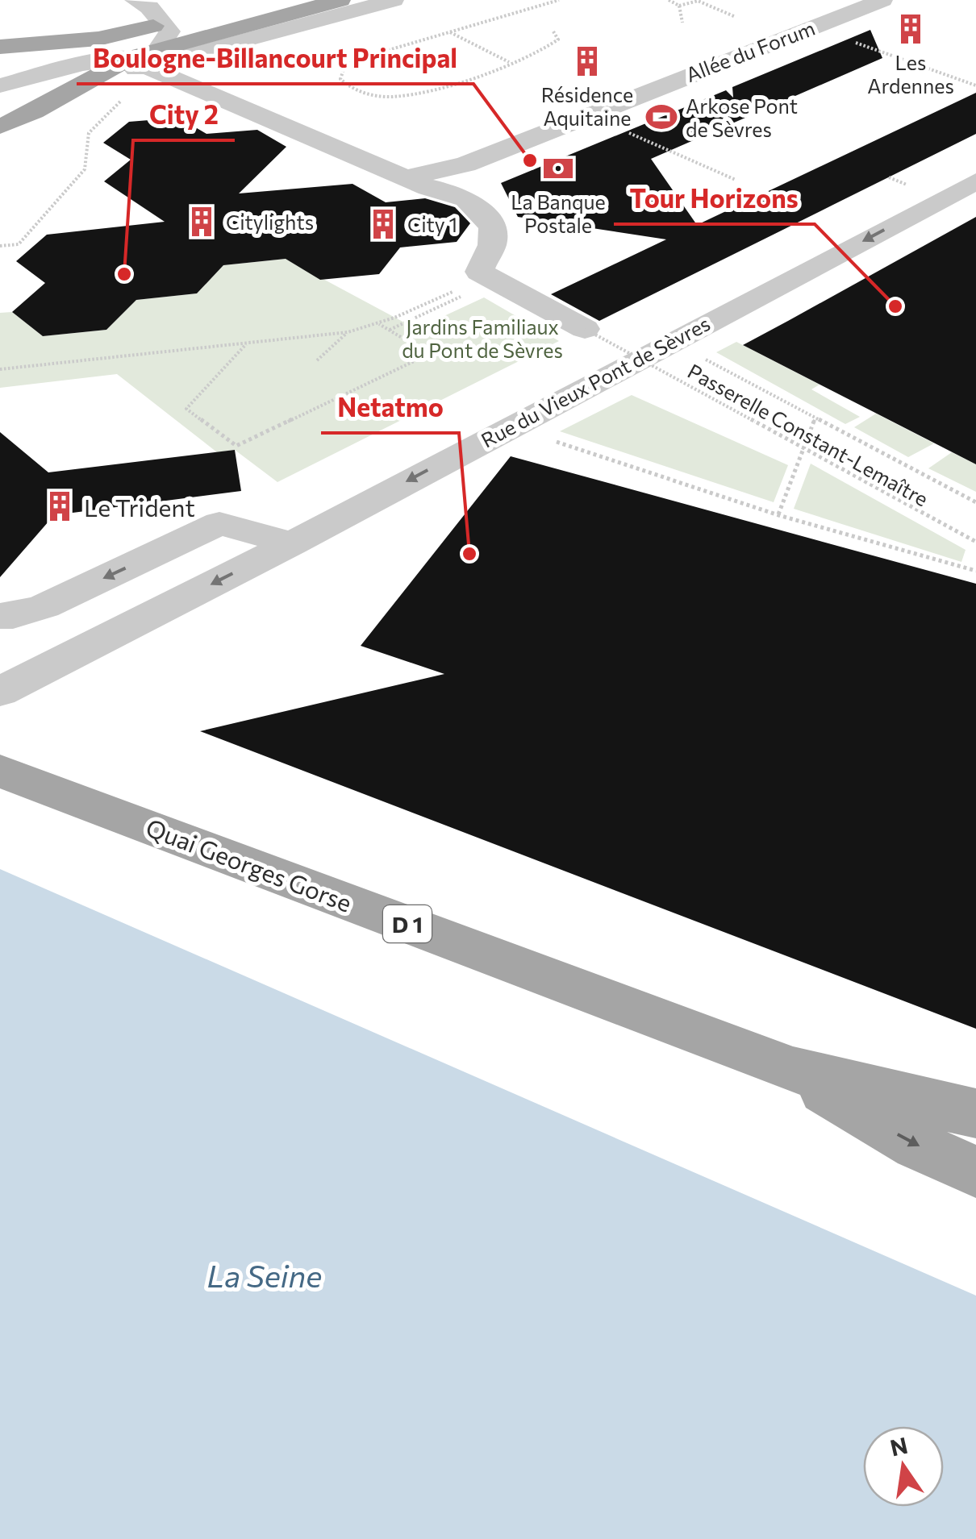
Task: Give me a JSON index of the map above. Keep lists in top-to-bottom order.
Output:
{
  "streets": {
    "main road": ["Quai Georges Gorse", "D 1"],
    "street": ["Allée du Forum", "Rue du Vieux Pont de Sèvres"],
    "path": ["Passerelle Constant-Lemaître"]
  },
  "water": ["La Seine"],
  "parks": ["Jardins Familiaux du Pont de Sèvres"],
  "places": {
    "building": [
      "Les Ardennes",
      "Résidence Aquitaine",
      "Citylights",
      "City 1",
      "Le Trident"
    ],
    "sports": ["Arkose Pont de Sèvres"],
    "other": [
      "Boulogne-Billancourt Principal",
      "City 2",
      "Tour Horizons",
      "Netatmo"
    ],
    "bank": ["La Banque Postale"]
  },
  "north": "top"
}
